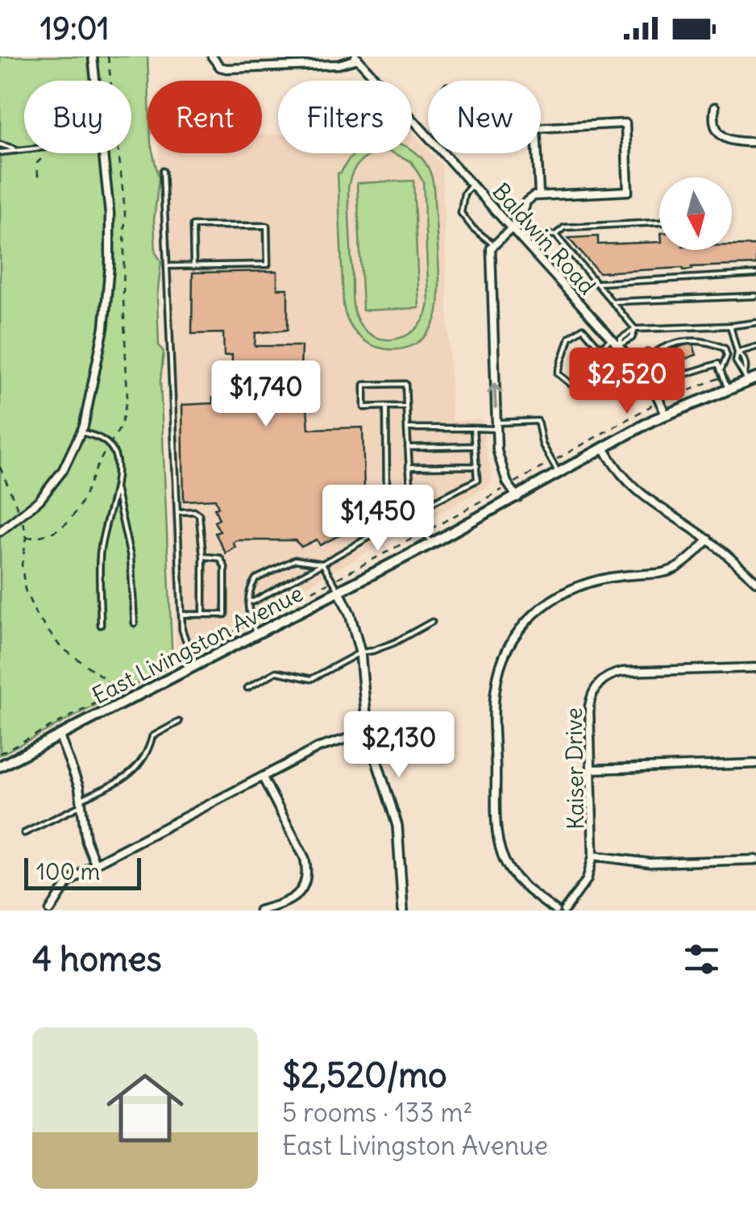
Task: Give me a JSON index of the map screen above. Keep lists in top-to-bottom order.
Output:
{
  "streets": {
    "main road": ["East Livingston Avenue"],
    "street": ["Baldwin Road", "Kaiser Drive"]
  },
  "crossings": [
    ["Baldwin Road", "East Livingston Avenue"]
  ],
  "scale_bar": "100 m",
  "north": "bottom",
  "page": {
    "status": "19:01",
    "chip": [
      "Buy",
      "Rent",
      "Filters",
      "New"
    ],
    "price": [
      "$2,520",
      "$1,740",
      "$1,450",
      "$2,130"
    ],
    "scale": "100 m",
    "heading": "4 homes",
    "list": [
      {
        "name": "$2,520/mo",
        "note": "5 rooms · 133 m² · East Livingston Avenue"
      }
    ]
  }
}
